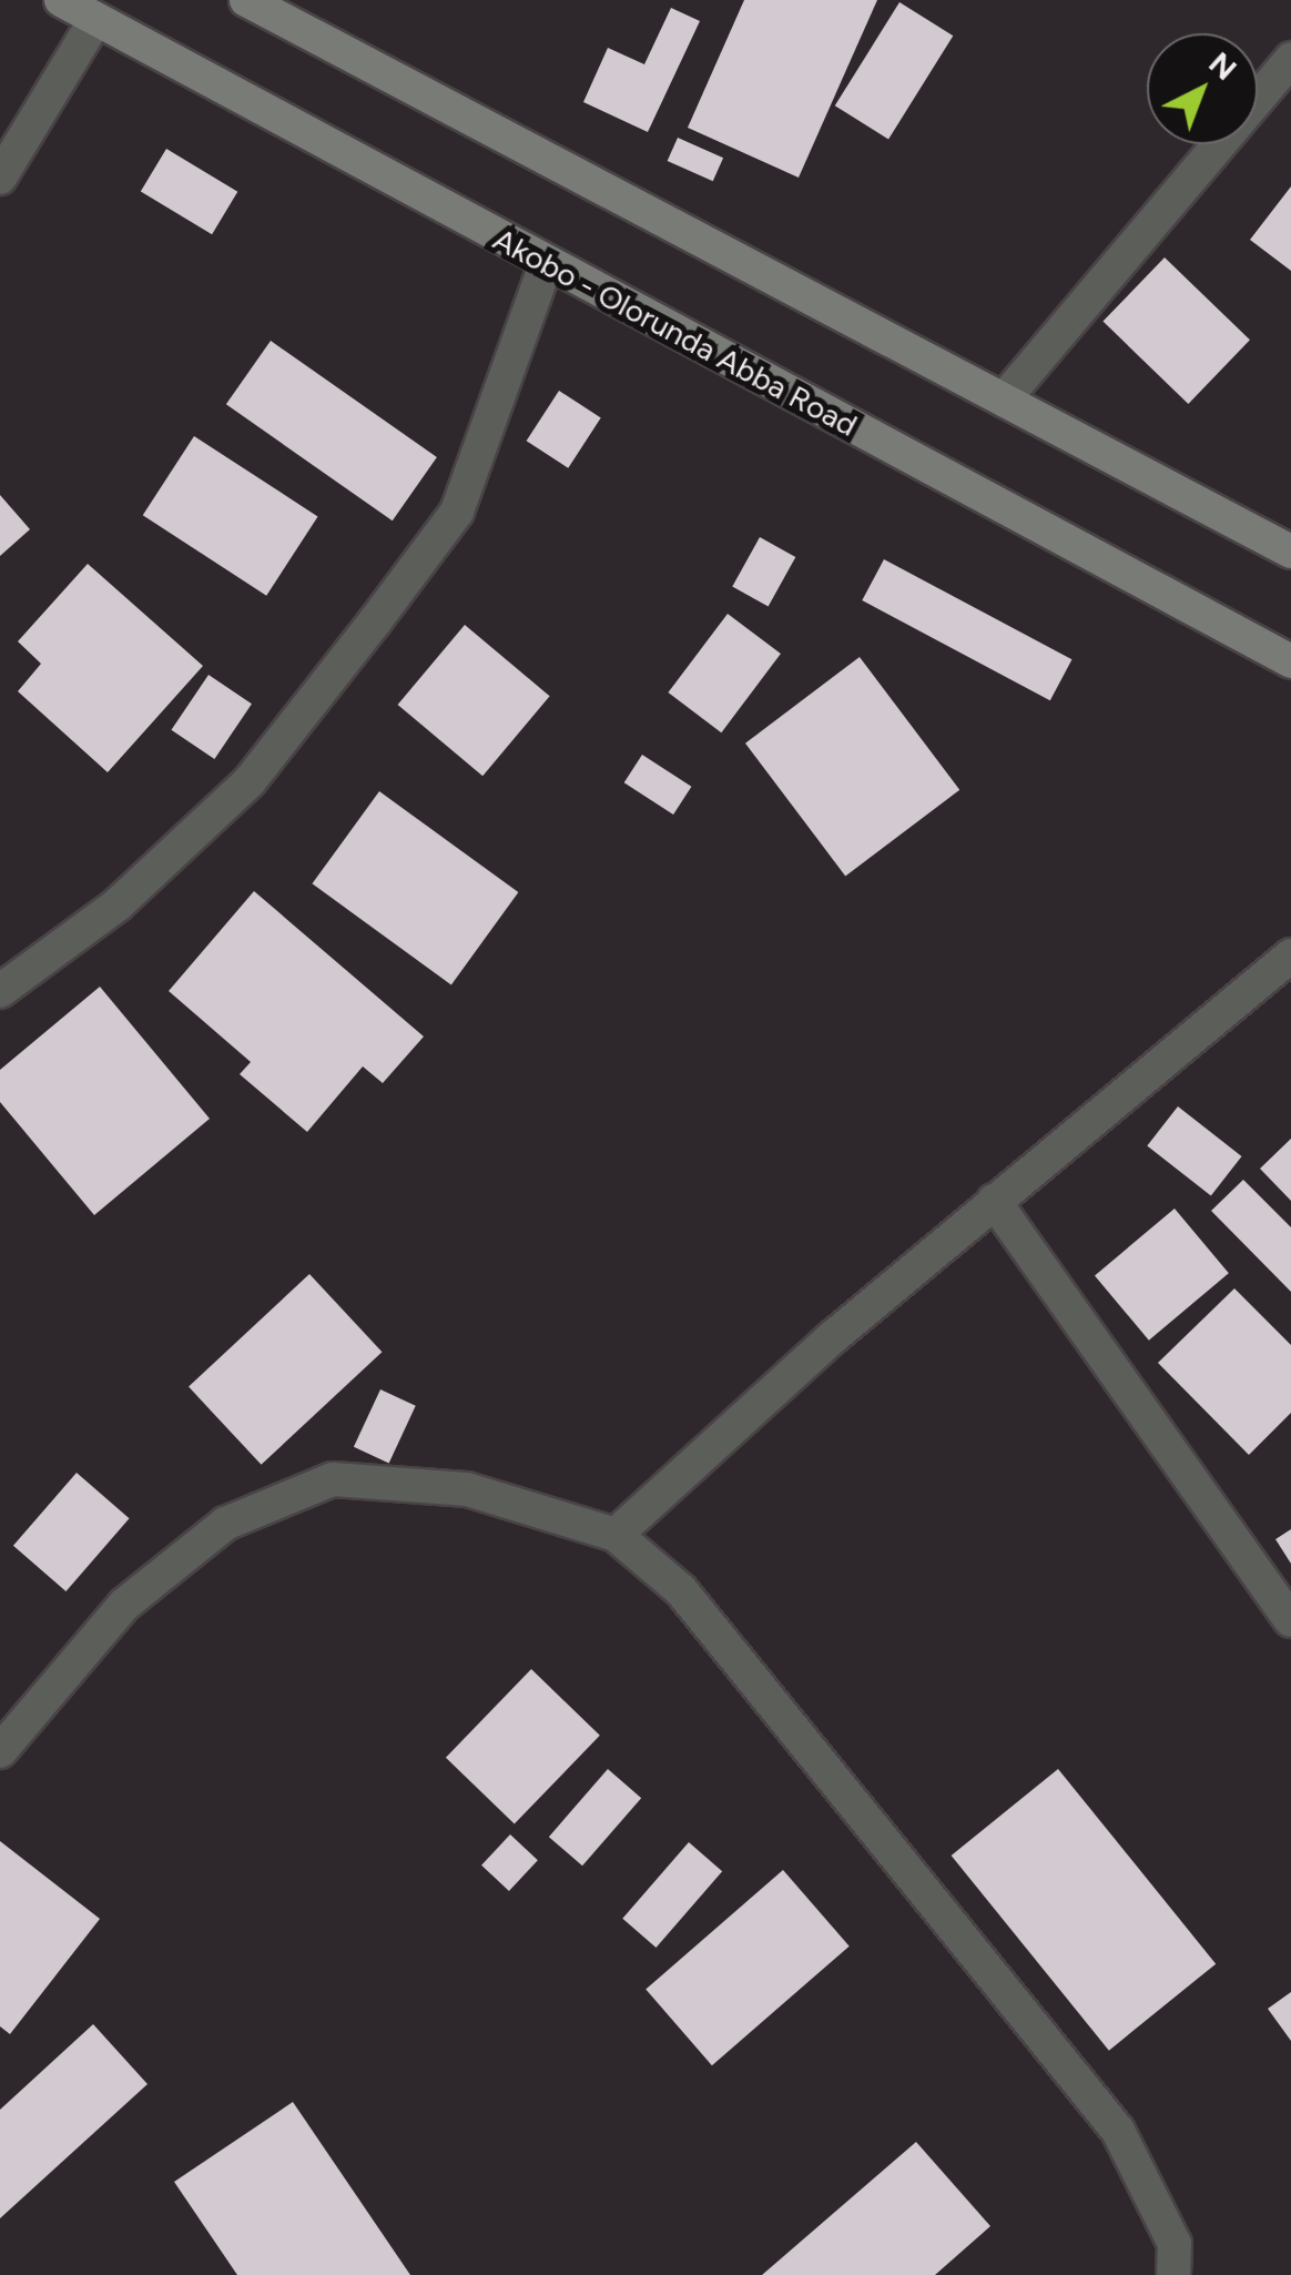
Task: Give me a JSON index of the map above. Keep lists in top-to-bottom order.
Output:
{
  "streets": {
    "main road": ["Akobo - Olorunda Abba Road"]
  },
  "north": "top right"
}
